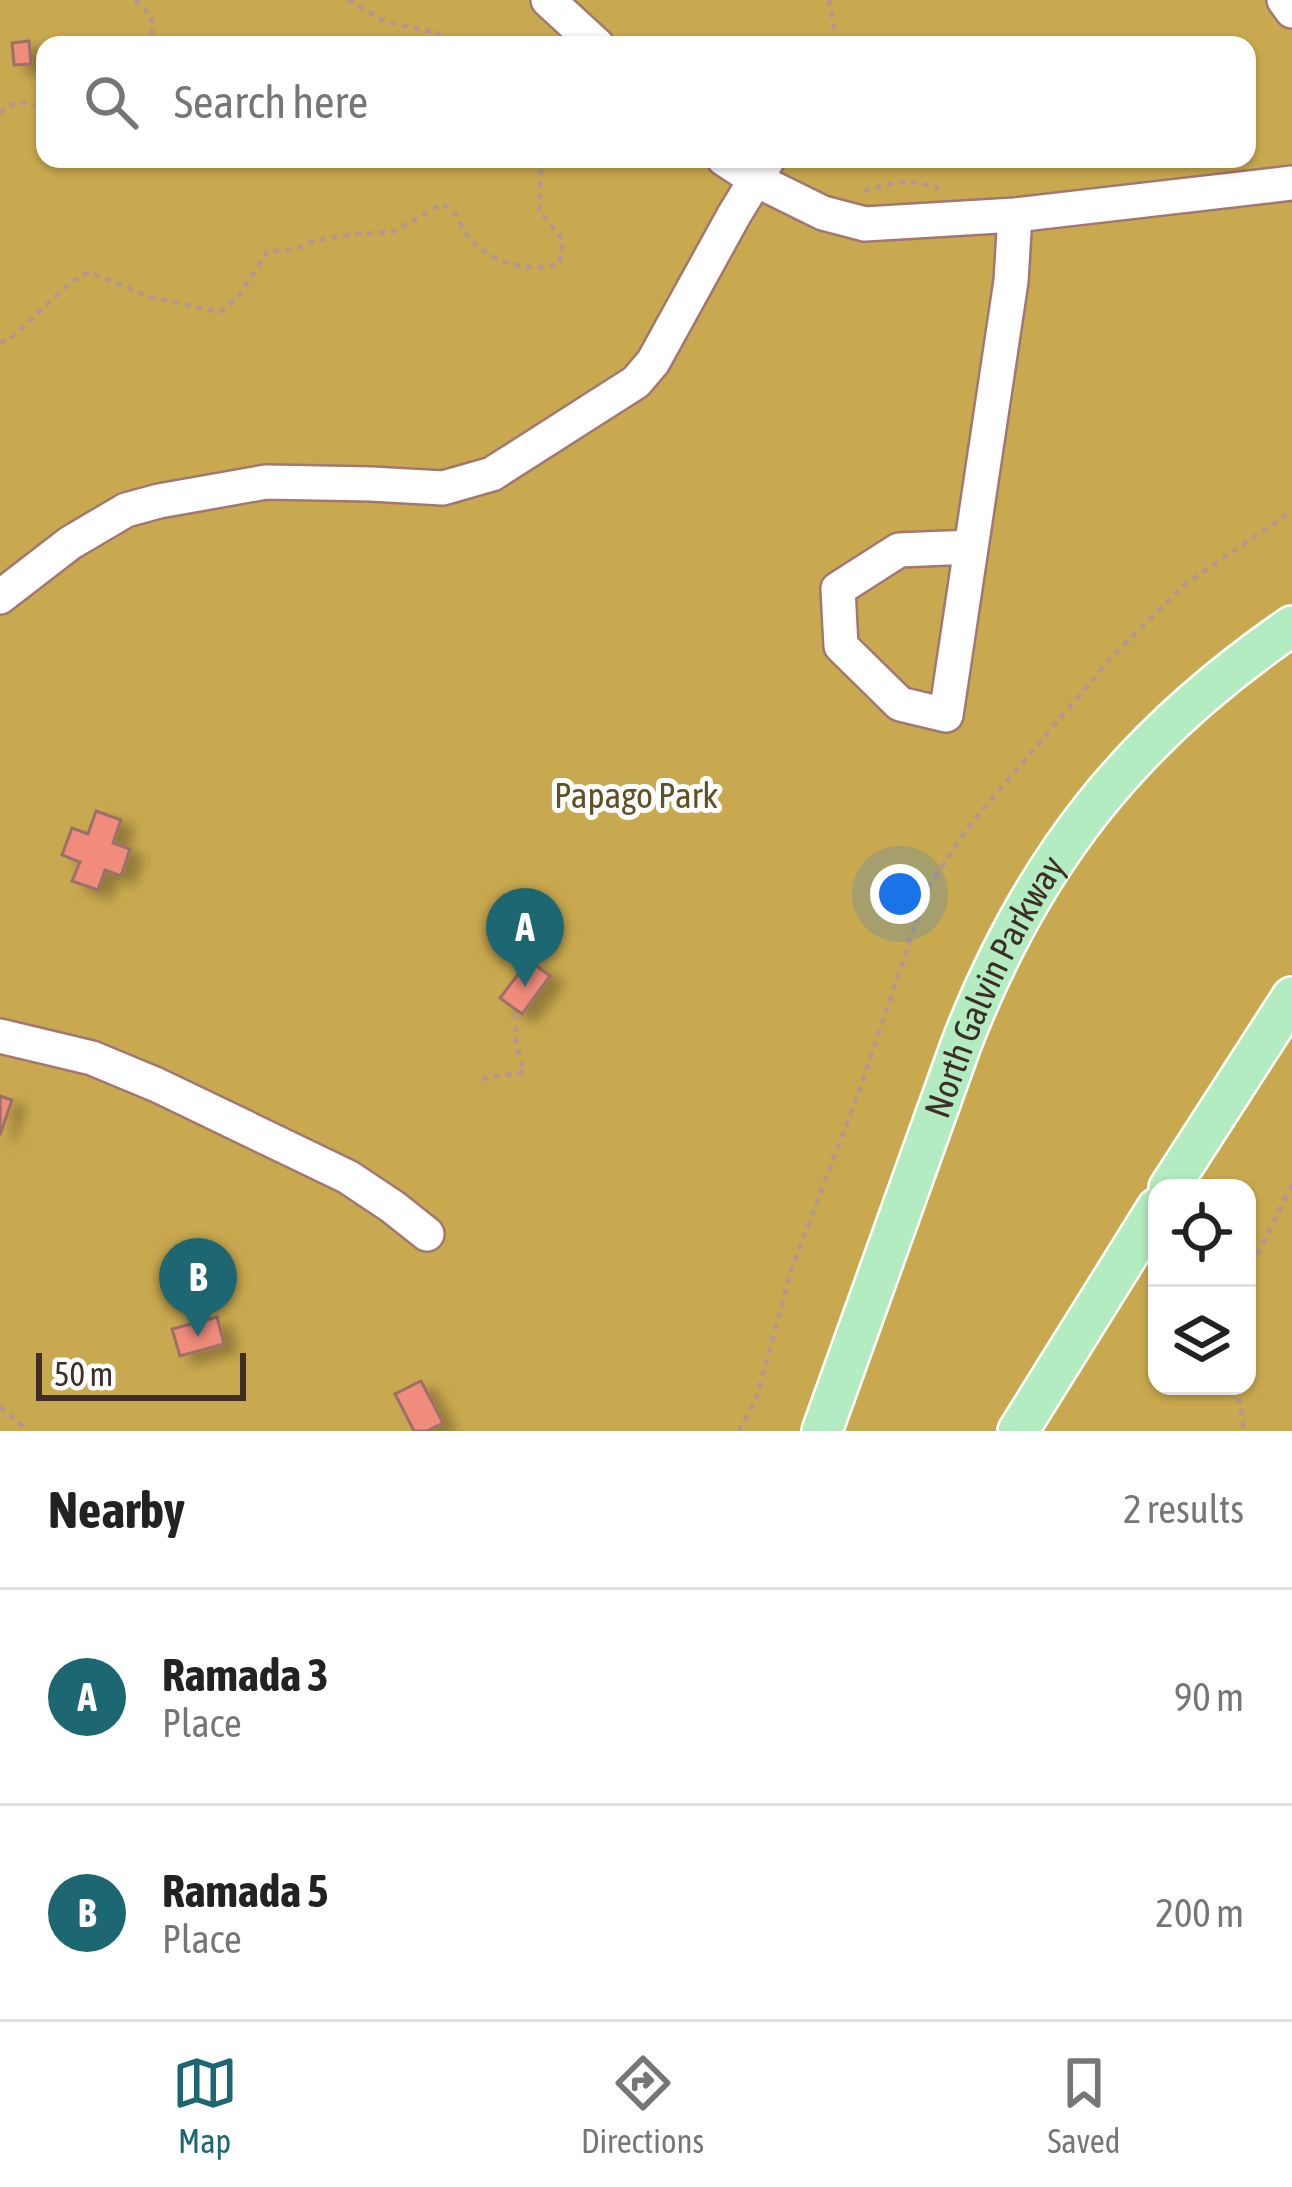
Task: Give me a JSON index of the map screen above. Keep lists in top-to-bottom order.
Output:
{
  "streets": {
    "main road": ["North Galvin Parkway"]
  },
  "parks": ["Papago Park"],
  "scale_bar": "50 m",
  "page": {
    "search": "Search here",
    "pins": ["A", "B"],
    "scale": "50 m",
    "heading": ["Nearby", "2 results"],
    "list": [
      {
        "mark": "A",
        "name": "Ramada 3",
        "note": "Place",
        "value": "90 m"
      },
      {
        "mark": "B",
        "name": "Ramada 5",
        "note": "Place",
        "value": "200 m"
      }
    ],
    "nav": ["Map", "Directions", "Saved"]
  }
}
